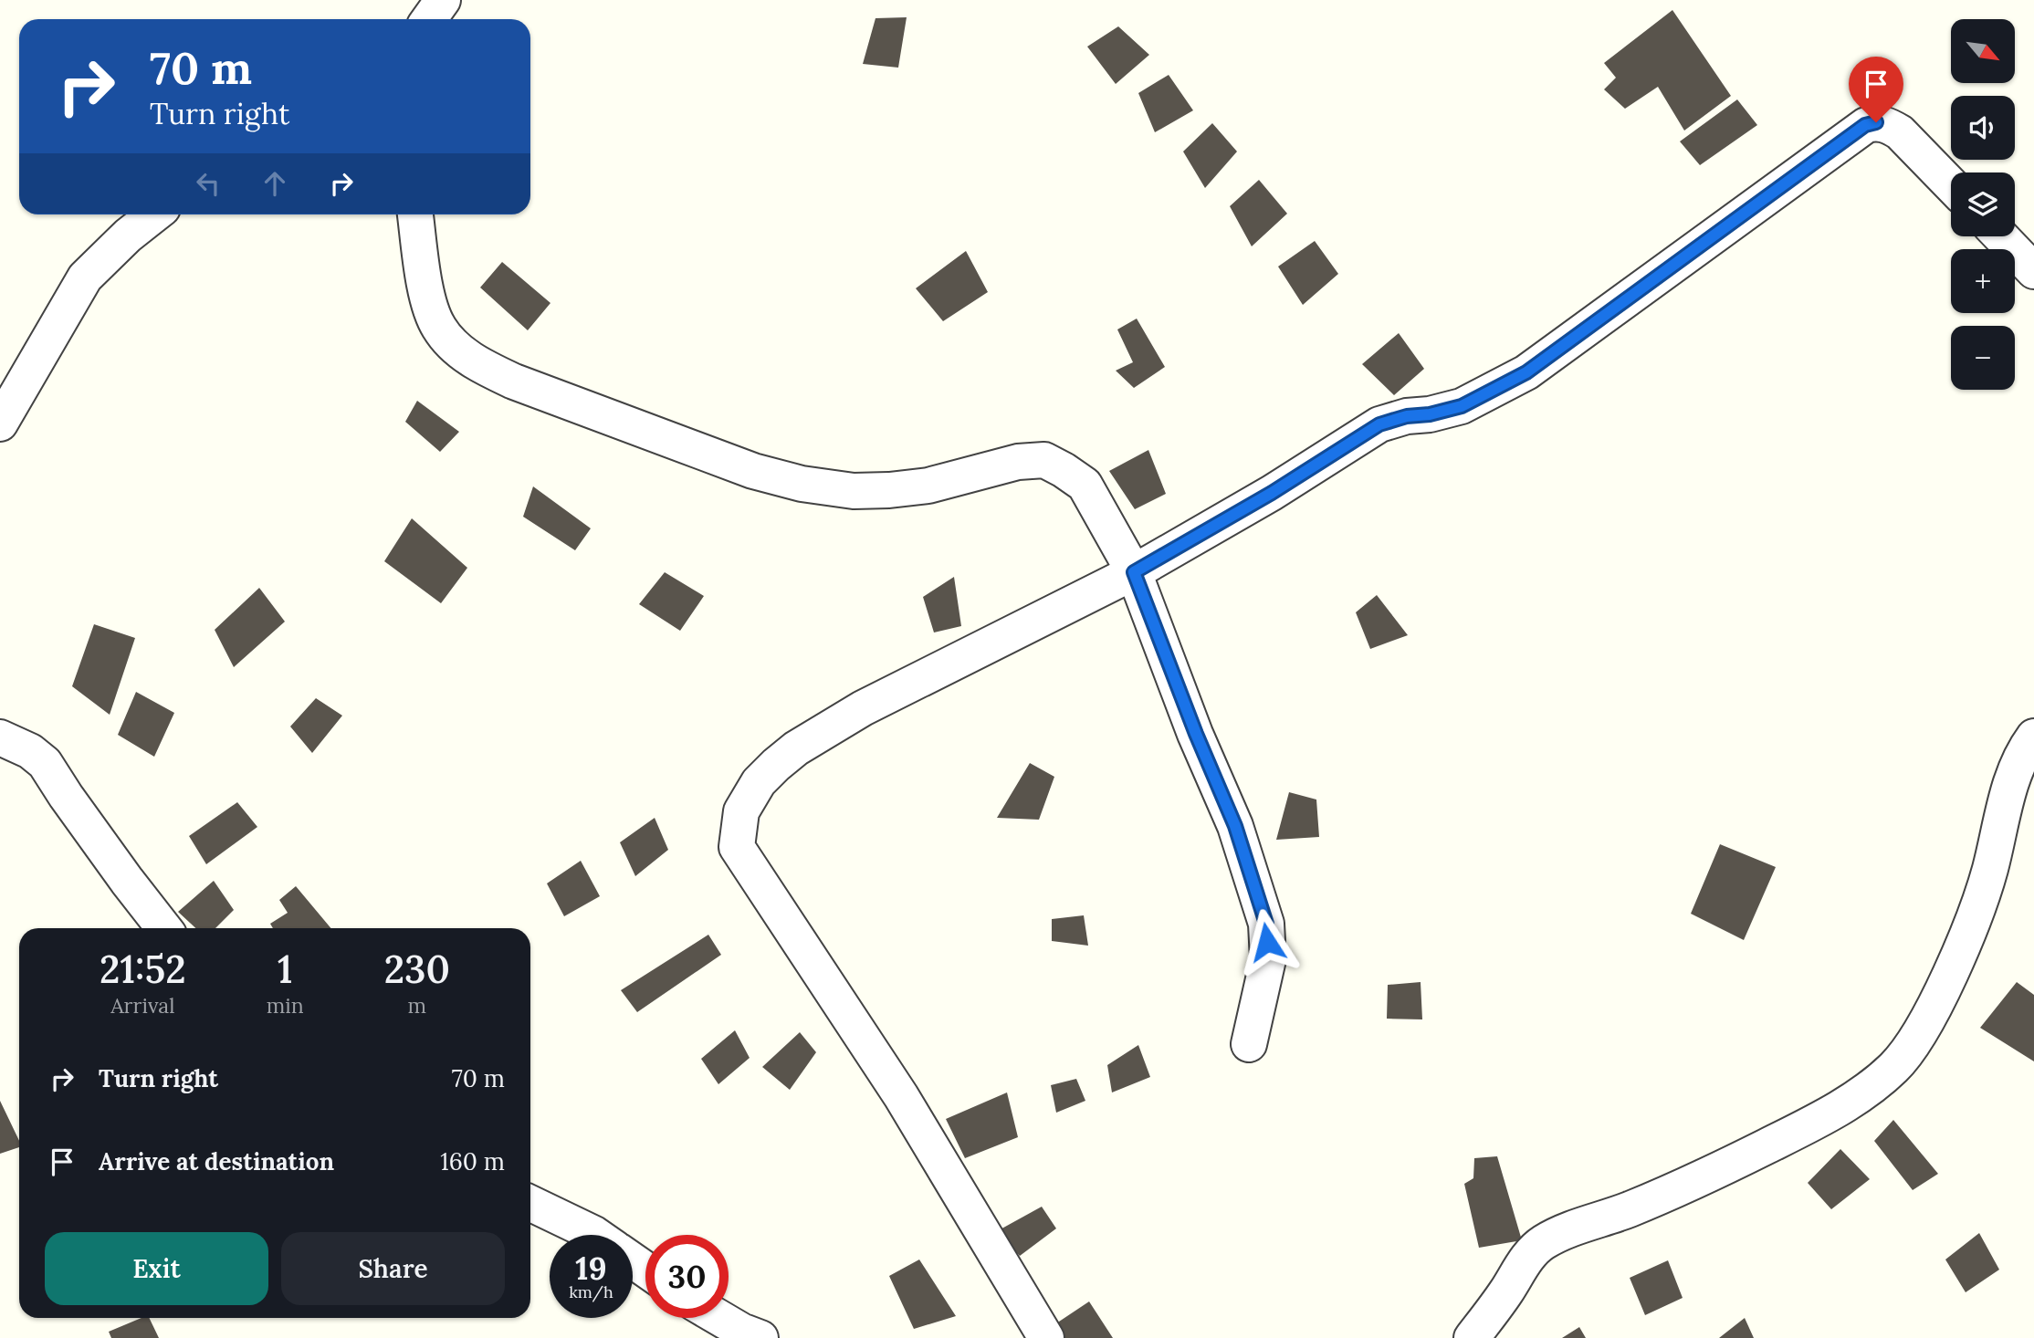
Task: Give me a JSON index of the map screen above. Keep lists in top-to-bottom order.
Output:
{
  "north": "bottom right",
  "page": {
    "map_buttons": ["+", "−"],
    "turn": ["70 m", "Turn right"],
    "eta": [
      "21:52",
      "Arrival",
      "1",
      "min",
      "230",
      "m"
    ],
    "list": [
      {
        "name": "Turn right",
        "value": "70 m"
      },
      {
        "name": "Arrive at destination",
        "value": "160 m"
      }
    ],
    "buttons": ["Exit", "Share"],
    "speed": "19 km/h",
    "limit": "30"
  }
}
